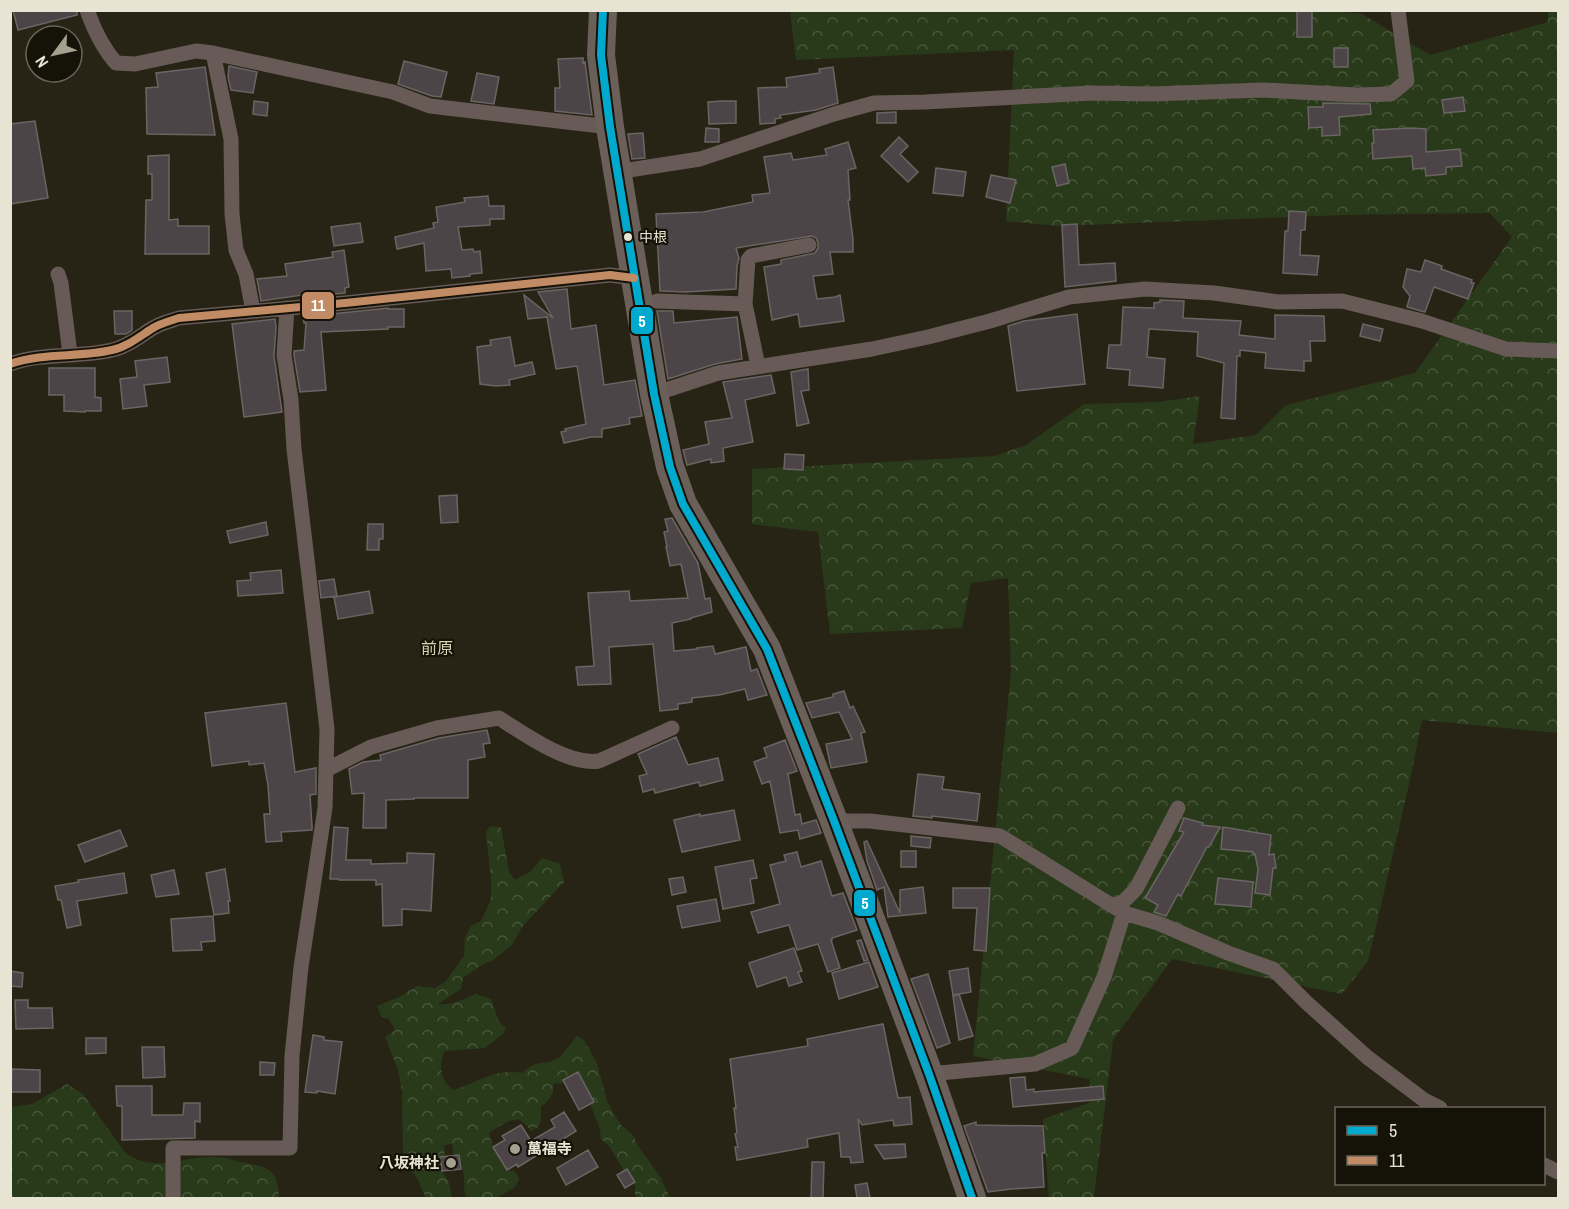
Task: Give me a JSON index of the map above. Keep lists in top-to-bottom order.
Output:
{
  "districts": ["前原"],
  "places": ["中根", "萬福寺", "八坂神社"],
  "lines": ["transit line 5", "transit line 11"],
  "legend": ["5", "11"],
  "north": "bottom left"
}
